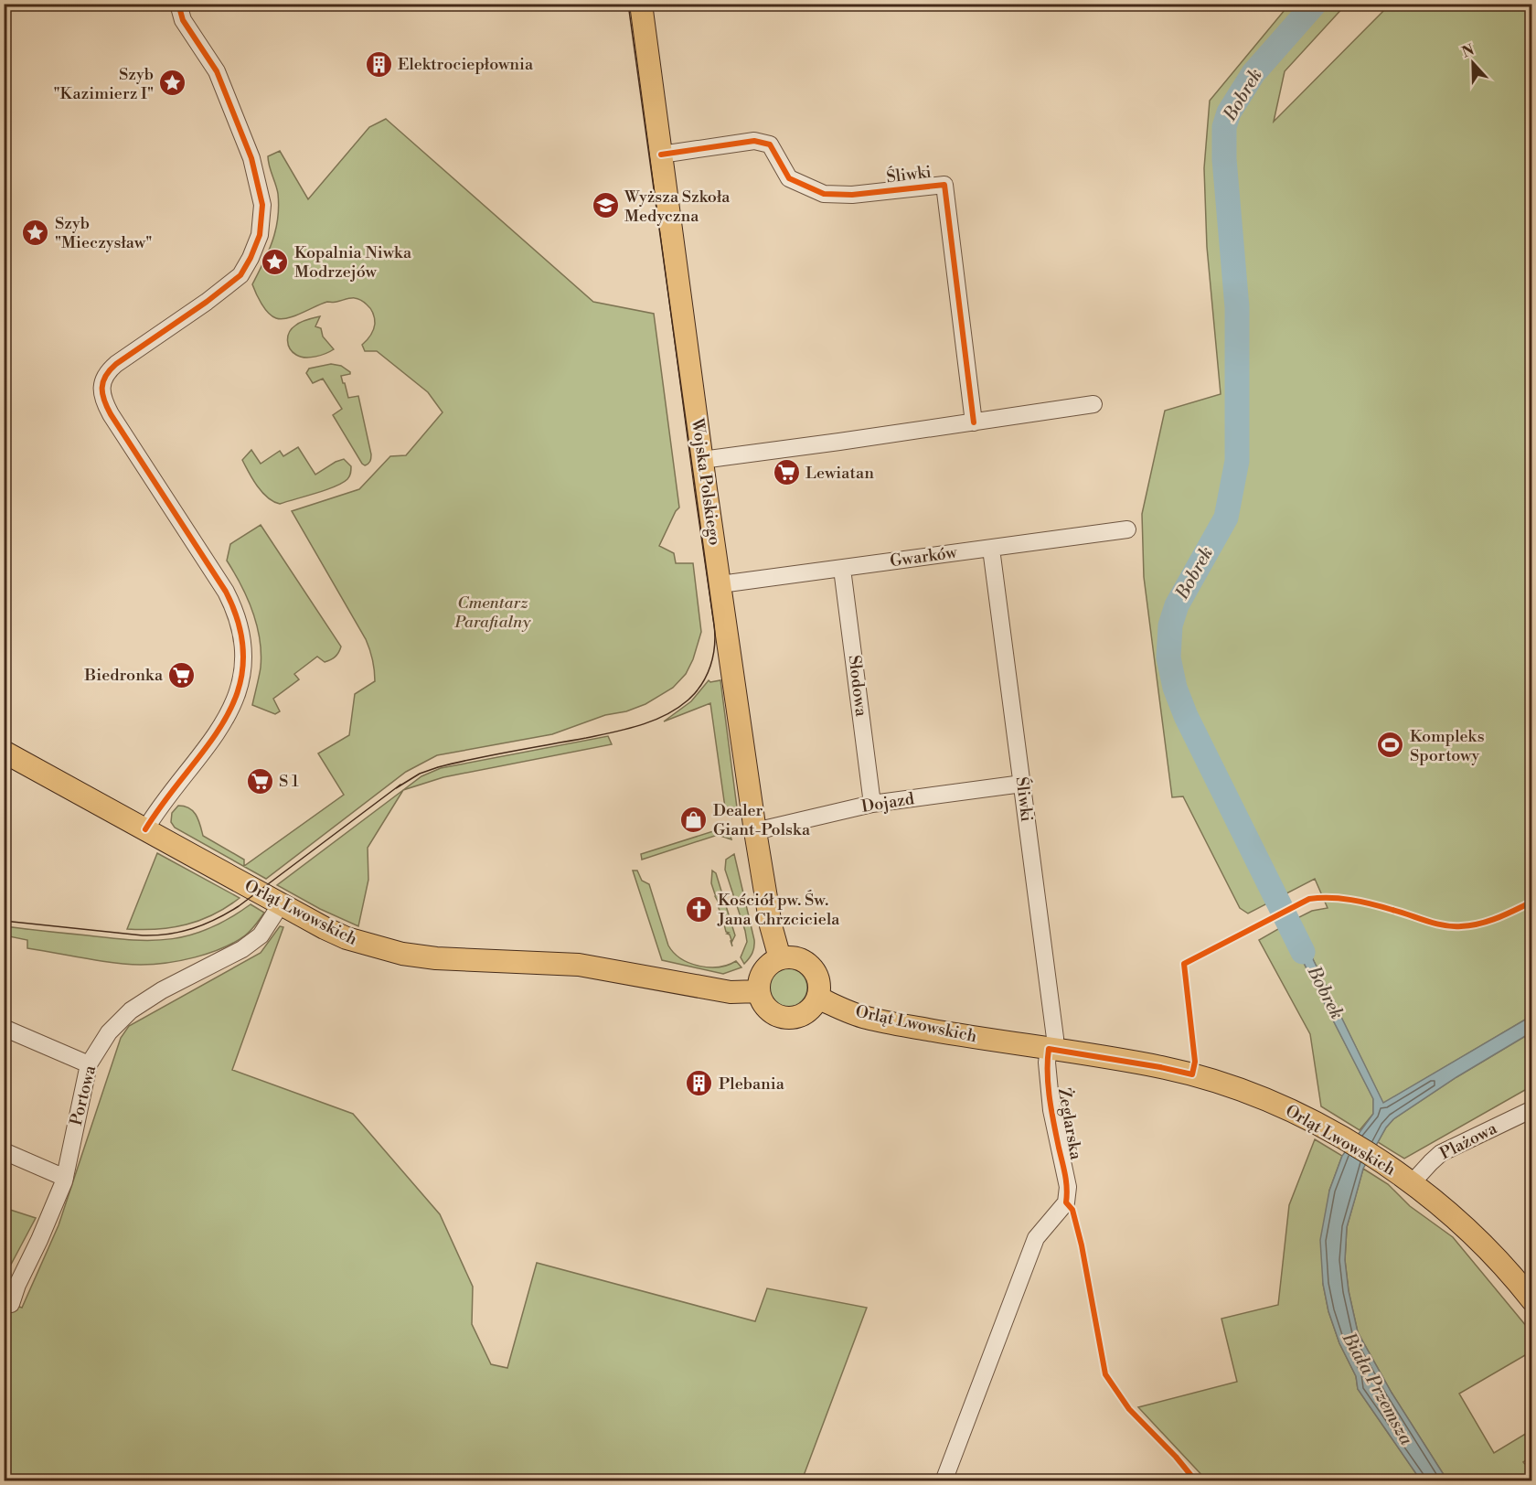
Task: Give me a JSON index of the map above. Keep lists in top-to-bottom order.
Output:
{
  "streets": {
    "main road": ["Wojska Polskiego", "Orląt Lwowskich"],
    "street": [
      "Śliwki",
      "Gwarków",
      "Słodowa",
      "Dojazd",
      "Portowa",
      "Żeglarska",
      "Plażowa"
    ]
  },
  "crossings": [
    ["Śliwki", "Wojska Polskiego"],
    ["Śliwki", "Gwarków"],
    ["Śliwki", "Dojazd"],
    ["Śliwki", "Orląt Lwowskich"],
    ["Śliwki", "Żeglarska"],
    ["Wojska Polskiego", "Gwarków"],
    ["Wojska Polskiego", "Dojazd"],
    ["Wojska Polskiego", "Orląt Lwowskich"],
    ["Gwarków", "Słodowa"],
    ["Słodowa", "Dojazd"],
    ["Orląt Lwowskich", "Portowa"],
    ["Orląt Lwowskich", "Żeglarska"],
    ["Orląt Lwowskich", "Plażowa"]
  ],
  "water": ["Bobrek", "Biała Przemsza"],
  "parks": ["Cmentarz Parafialny"],
  "places": {
    "building": ["Elektrociepłownia", "Plebania"],
    "place": ["Szyb \"Kazimierz I\"", "Szyb \"Mieczysław\"", "Kopalnia Niwka Modrzejów"],
    "school or university": ["Wyższa Szkoła Medyczna"],
    "supermarket": ["Lewiatan", "Biedronka", "S 1"],
    "sports": ["Kompleks Sportowy"],
    "shop": ["Dealer Giant-Polska"],
    "church": ["Kościół pw. Św. Jana Chrzciciela"]
  },
  "north": "top"
}
